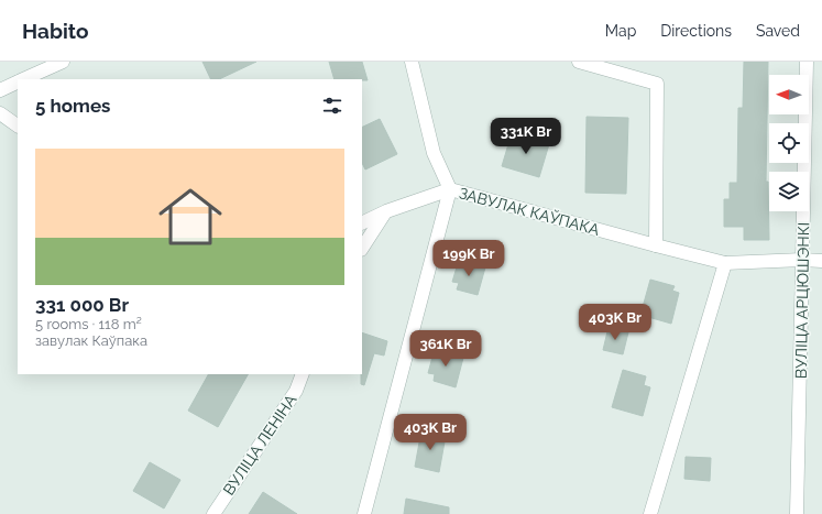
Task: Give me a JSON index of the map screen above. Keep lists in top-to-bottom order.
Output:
{
  "streets": {
    "street": ["ЗАВУЛАК КАЎПАКА", "ВУЛІЦА АРЦЮШЭНКІ", "ВУЛІЦА ЛЕНІНА"]
  },
  "crossings": [
    ["ЗАВУЛАК КАЎПАКА", "ВУЛІЦА АРЦЮШЭНКІ"]
  ],
  "north": "left",
  "page": {
    "header": "Habito",
    "nav": ["Map", "Directions", "Saved"],
    "heading": "5 homes",
    "price": [
      "331K Br",
      "199K Br",
      "403K Br",
      "361K Br",
      "403K Br"
    ],
    "list": [
      {
        "name": "331 000 Br",
        "note": "5 rooms · 118 m² · завулак Каўпака"
      }
    ]
  }
}
